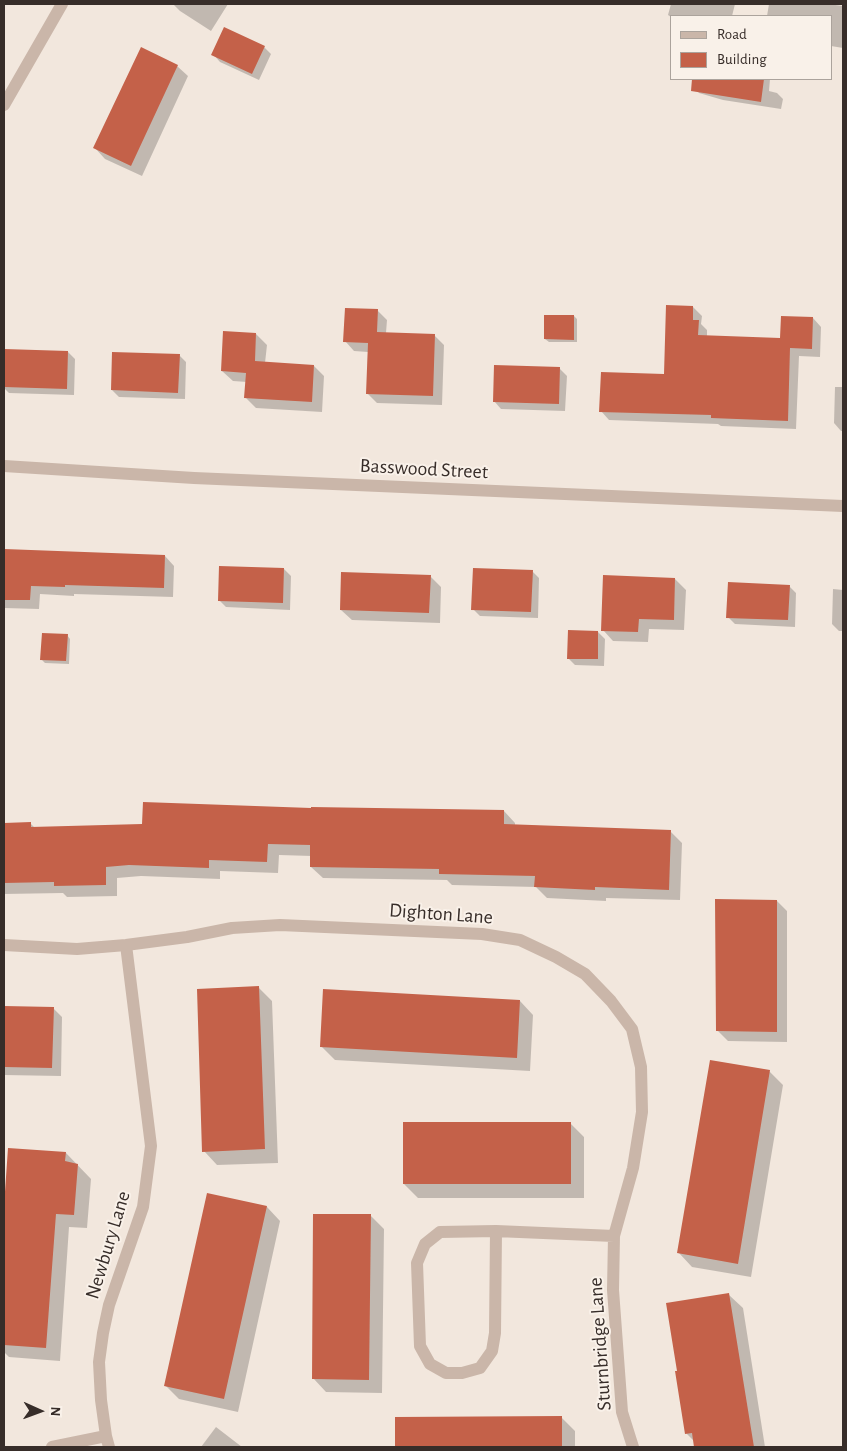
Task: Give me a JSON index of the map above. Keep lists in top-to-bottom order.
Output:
{
  "streets": {
    "street": [
      "Basswood Street",
      "Dighton Lane",
      "Newbury Lane",
      "Sturnbridge Lane"
    ]
  },
  "crossings": [
    ["Dighton Lane", "Newbury Lane"],
    ["Dighton Lane", "Sturnbridge Lane"]
  ],
  "legend": ["Road", "Building"],
  "north": "right"
}
